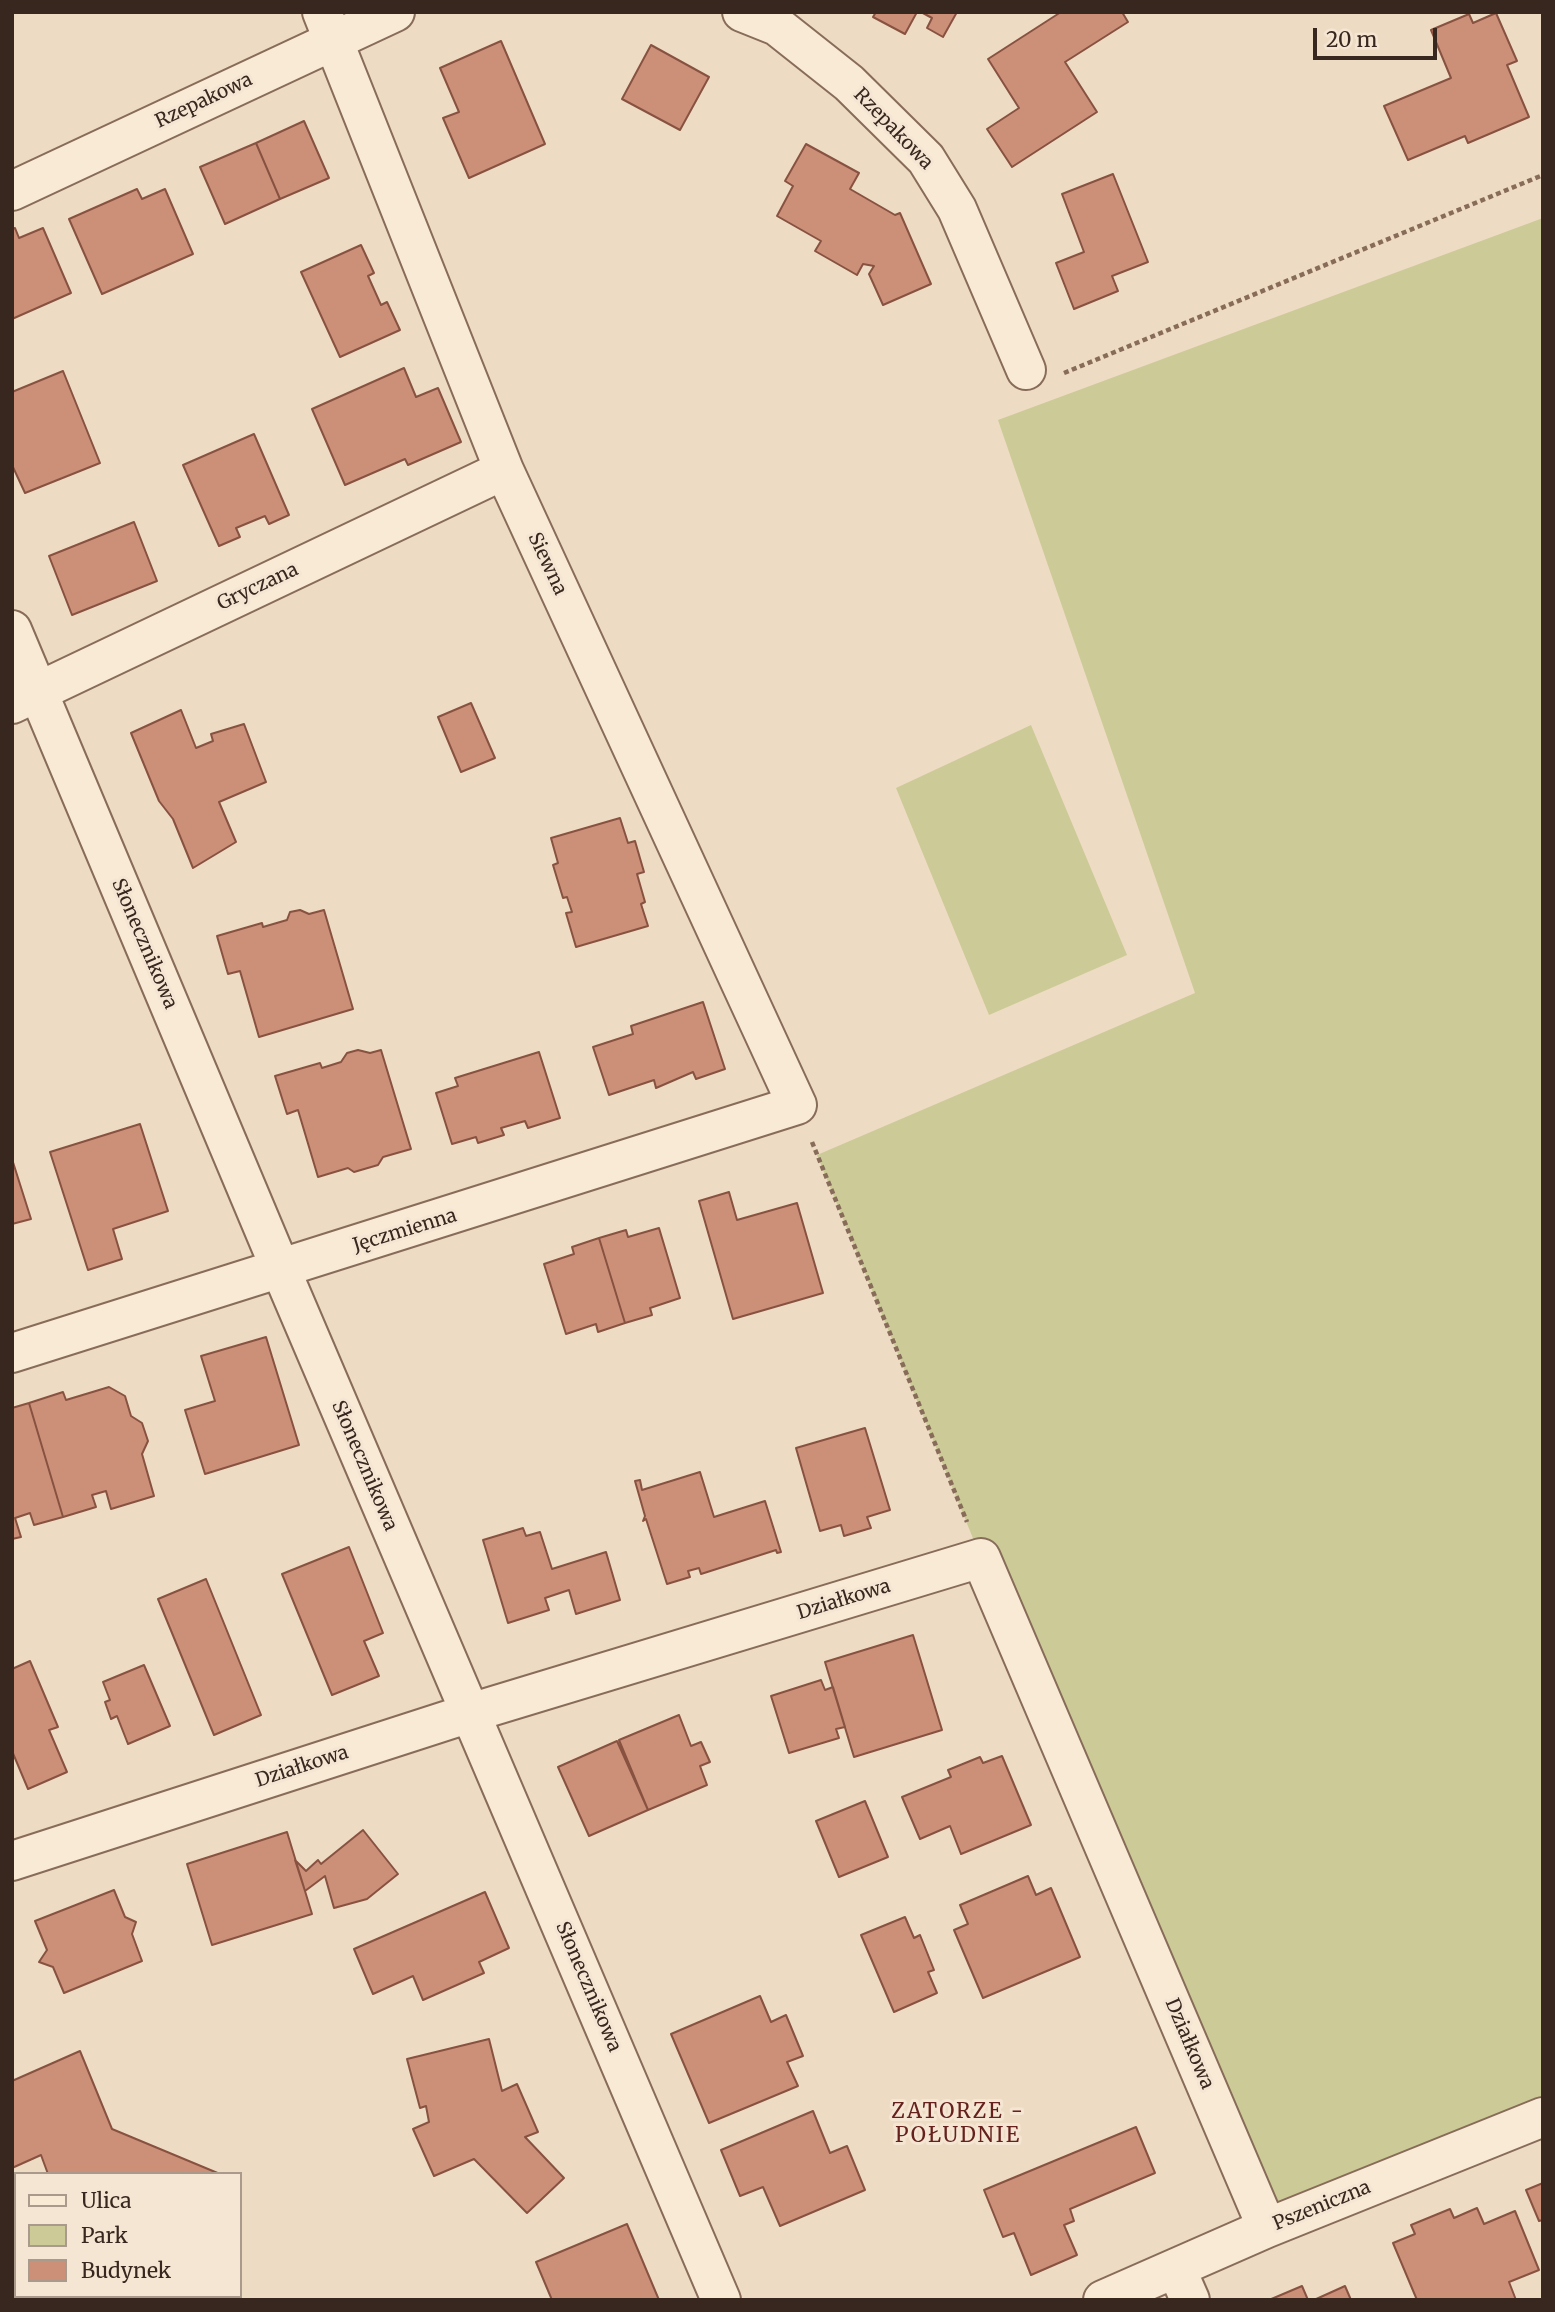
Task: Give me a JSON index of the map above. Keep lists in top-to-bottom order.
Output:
{
  "streets": {
    "street": [
      "Rzepakowa",
      "Siewna",
      "Gryczana",
      "Słonecznikowa",
      "Jęczmienna",
      "Działkowa",
      "Pszeniczna"
    ]
  },
  "crossings": [
    ["Rzepakowa", "Siewna"],
    ["Siewna", "Gryczana"],
    ["Siewna", "Jęczmienna"],
    ["Gryczana", "Słonecznikowa"],
    ["Słonecznikowa", "Jęczmienna"],
    ["Słonecznikowa", "Działkowa"],
    ["Działkowa", "Pszeniczna"]
  ],
  "districts": ["ZATORZE - POŁUDNIE"],
  "legend": ["Ulica", "Park", "Budynek"],
  "scale_bar": "20 m"
}
